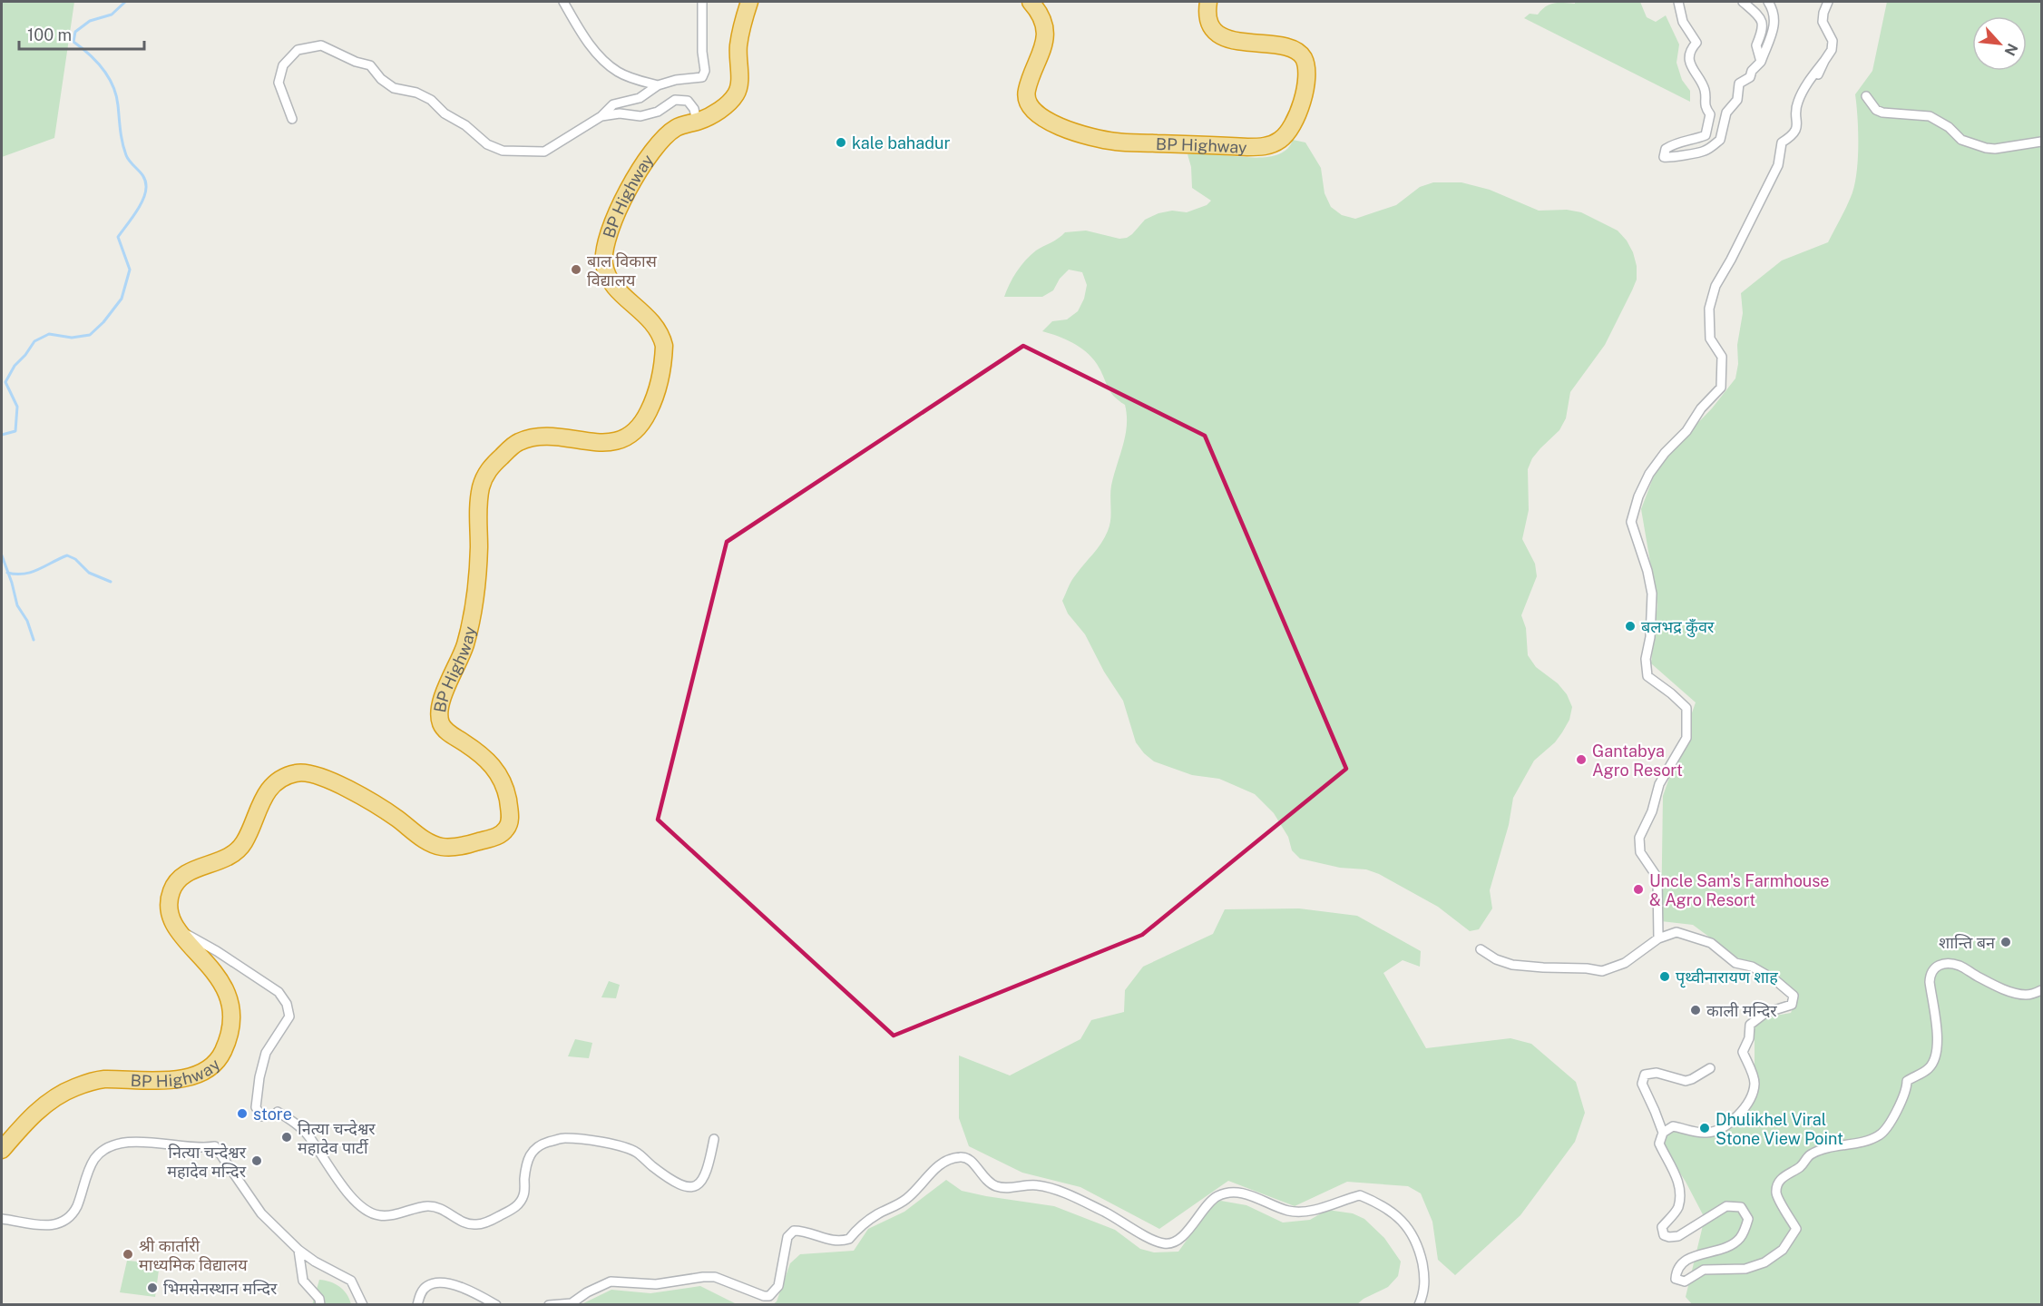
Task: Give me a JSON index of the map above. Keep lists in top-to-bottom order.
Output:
{
  "streets": {
    "highway": ["BP Highway"]
  },
  "places": [
    "kale bahadur",
    "बाल विकास विद्यालय",
    "बलभद्र कुँवर",
    "Gantabya Agro Resort",
    "Uncle Sam's Farmhouse & Agro Resort",
    "शान्ति बन",
    "पृथ्वीनारायण शाह",
    "काली मन्दिर",
    "store",
    "Dhulikhel Viral Stone View Point",
    "नित्या चन्देश्वर महादेव पार्टी",
    "नित्या चन्देश्वर महादेव मन्दिर",
    "श्री कार्तारी माध्यमिक विद्यालय",
    "भिमसेनस्थान मन्दिर"
  ],
  "scale_bar": "100 m",
  "north": "bottom right"
}
